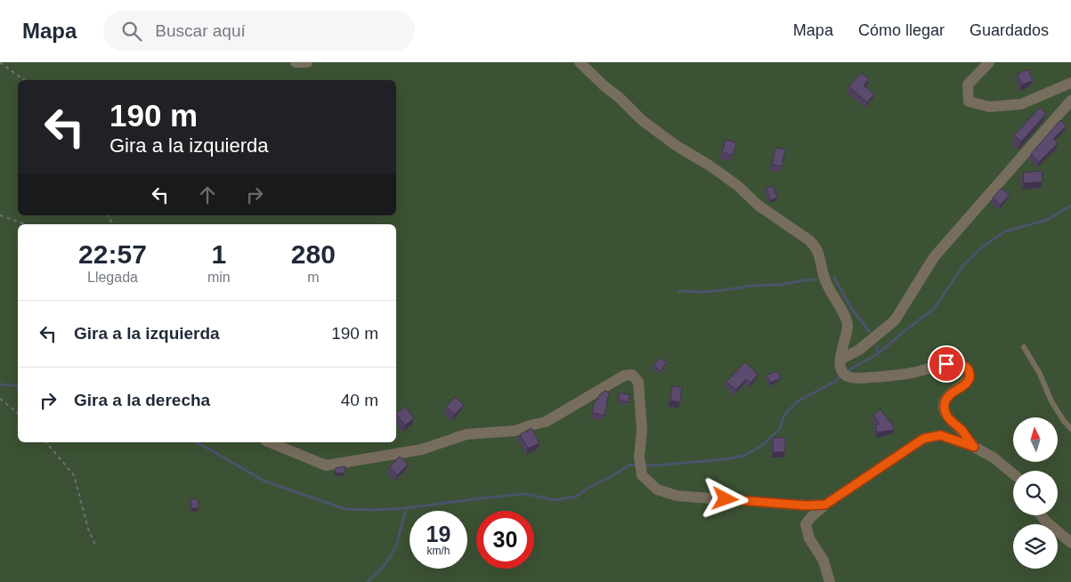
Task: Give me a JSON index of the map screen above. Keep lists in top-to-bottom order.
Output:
{
  "north": "top",
  "page": {
    "header": "Mapa",
    "search": "Buscar aquí",
    "nav": ["Mapa", "Cómo llegar", "Guardados"],
    "turn": ["190 m", "Gira a la izquierda"],
    "eta": [
      "22:57",
      "Llegada",
      "1",
      "min",
      "280",
      "m"
    ],
    "list": [
      {
        "name": "Gira a la izquierda",
        "value": "190 m"
      },
      {
        "name": "Gira a la derecha",
        "value": "40 m"
      }
    ],
    "speed": "19 km/h",
    "limit": "30"
  }
}
